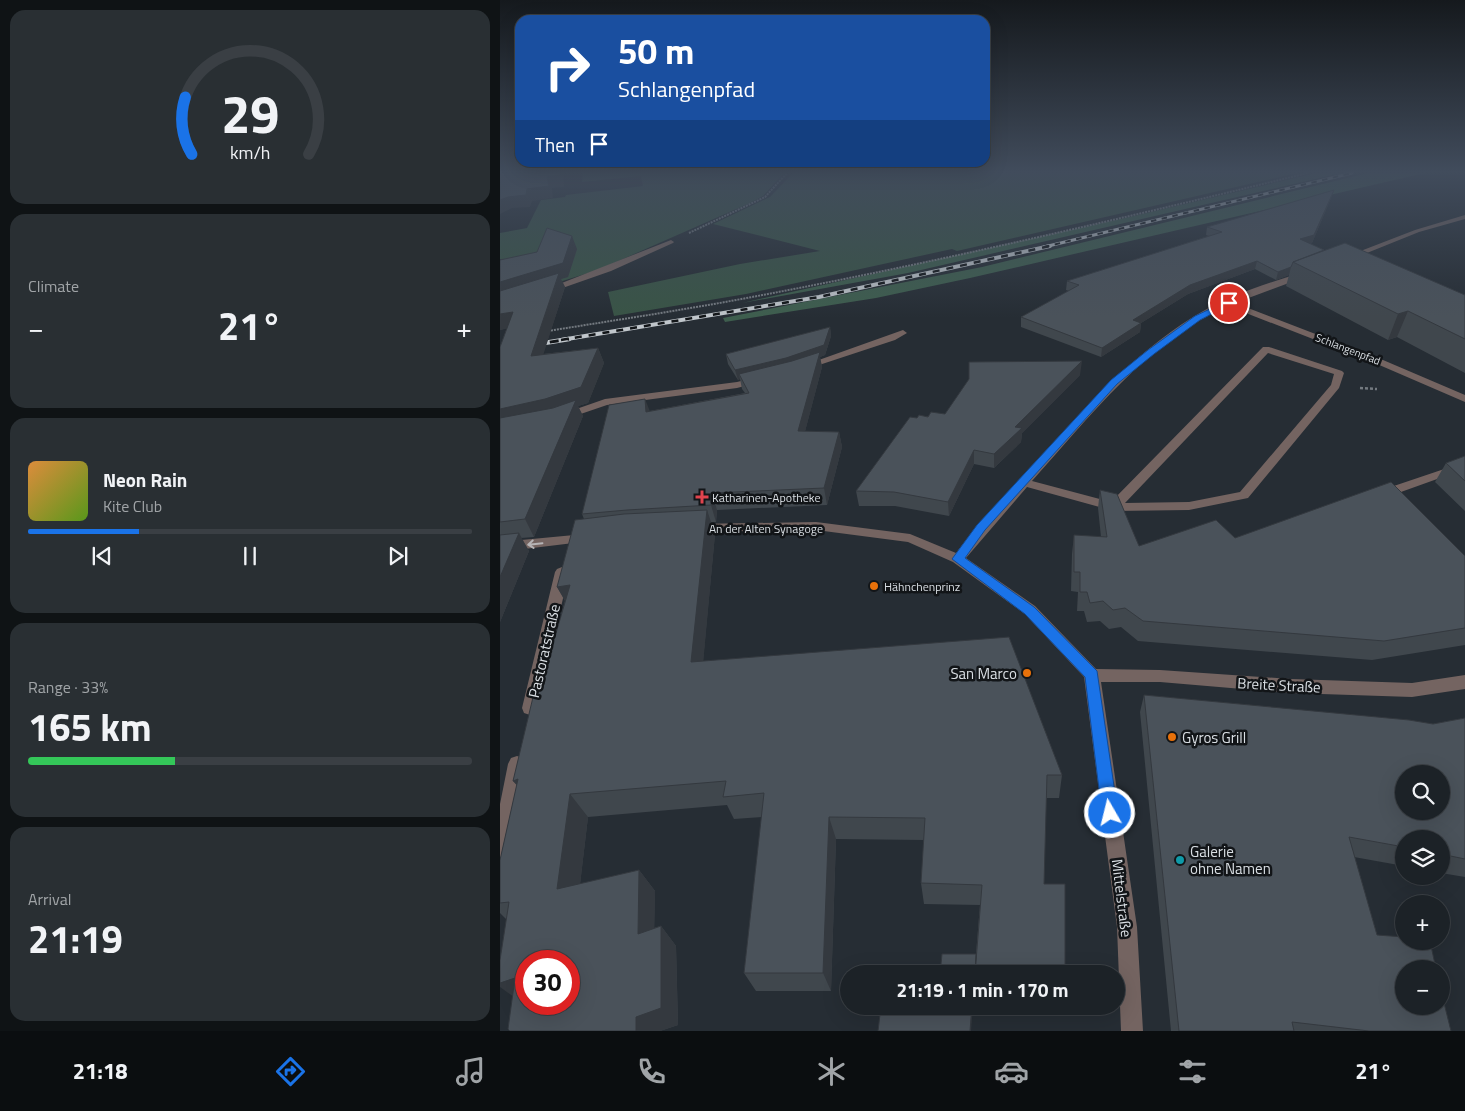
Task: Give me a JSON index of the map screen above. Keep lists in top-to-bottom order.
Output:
{
  "streets": {
    "street": [
      "Schlangenpfad",
      "An der Alten Synagoge",
      "Pastoratstraße",
      "Breite Straße",
      "Mittelstraße"
    ]
  },
  "crossings": [
    ["Breite Straße", "Mittelstraße"]
  ],
  "places": {
    "health": ["Katharinen-Apotheke"],
    "other": [
      "Hähnchenprinz",
      "San Marco",
      "Gyros Grill",
      "Galerie ohne Namen"
    ]
  },
  "page": {
    "turn": ["50 m", "Schlangenpfad"],
    "then": "Then",
    "tile": [
      "Climate",
      ["Range · 33%", "165 km"],
      ["Arrival", "21:19"]
    ],
    "heat": ["−", "21°", "+"],
    "song": ["Neon Rain", "Kite Club"],
    "map_buttons": ["+", "−"],
    "limit": "30",
    "trip": "21:19 · 1 min · 170 m",
    "tabs": ["21:18", "21°"],
    "gauge": ["29", "km/h"]
  }
}
